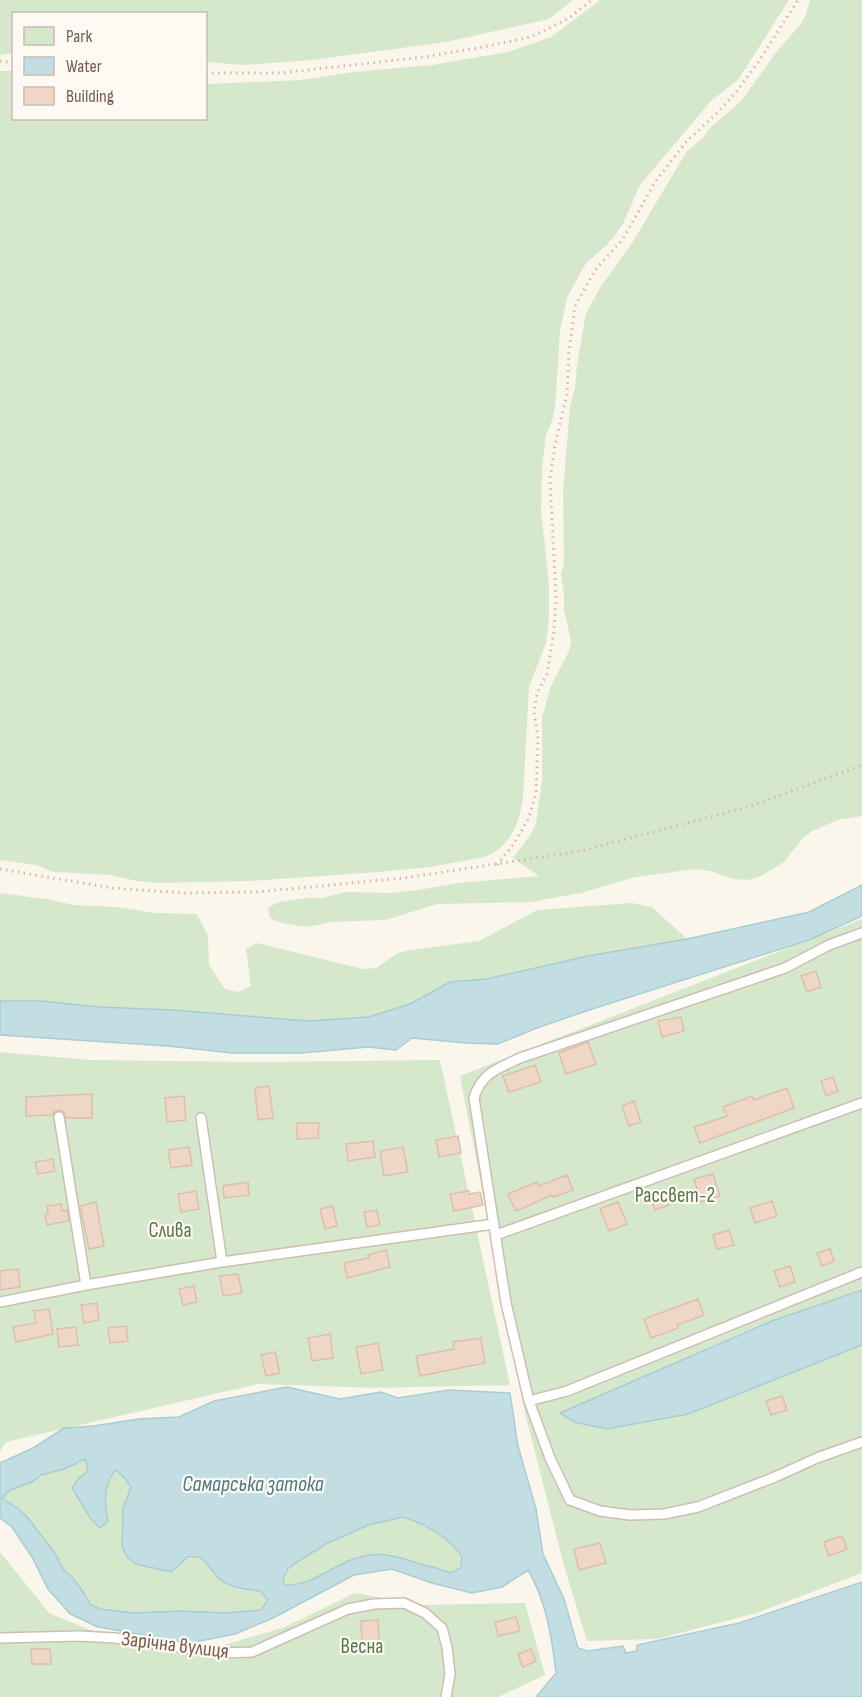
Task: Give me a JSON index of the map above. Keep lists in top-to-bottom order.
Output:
{
  "streets": {
    "lane": ["Зарічна вулиця"]
  },
  "water": ["Самарська затока"],
  "parks": ["Рассвет-2", "Слива", "Весна"],
  "legend": ["Park", "Water", "Building"]
}
